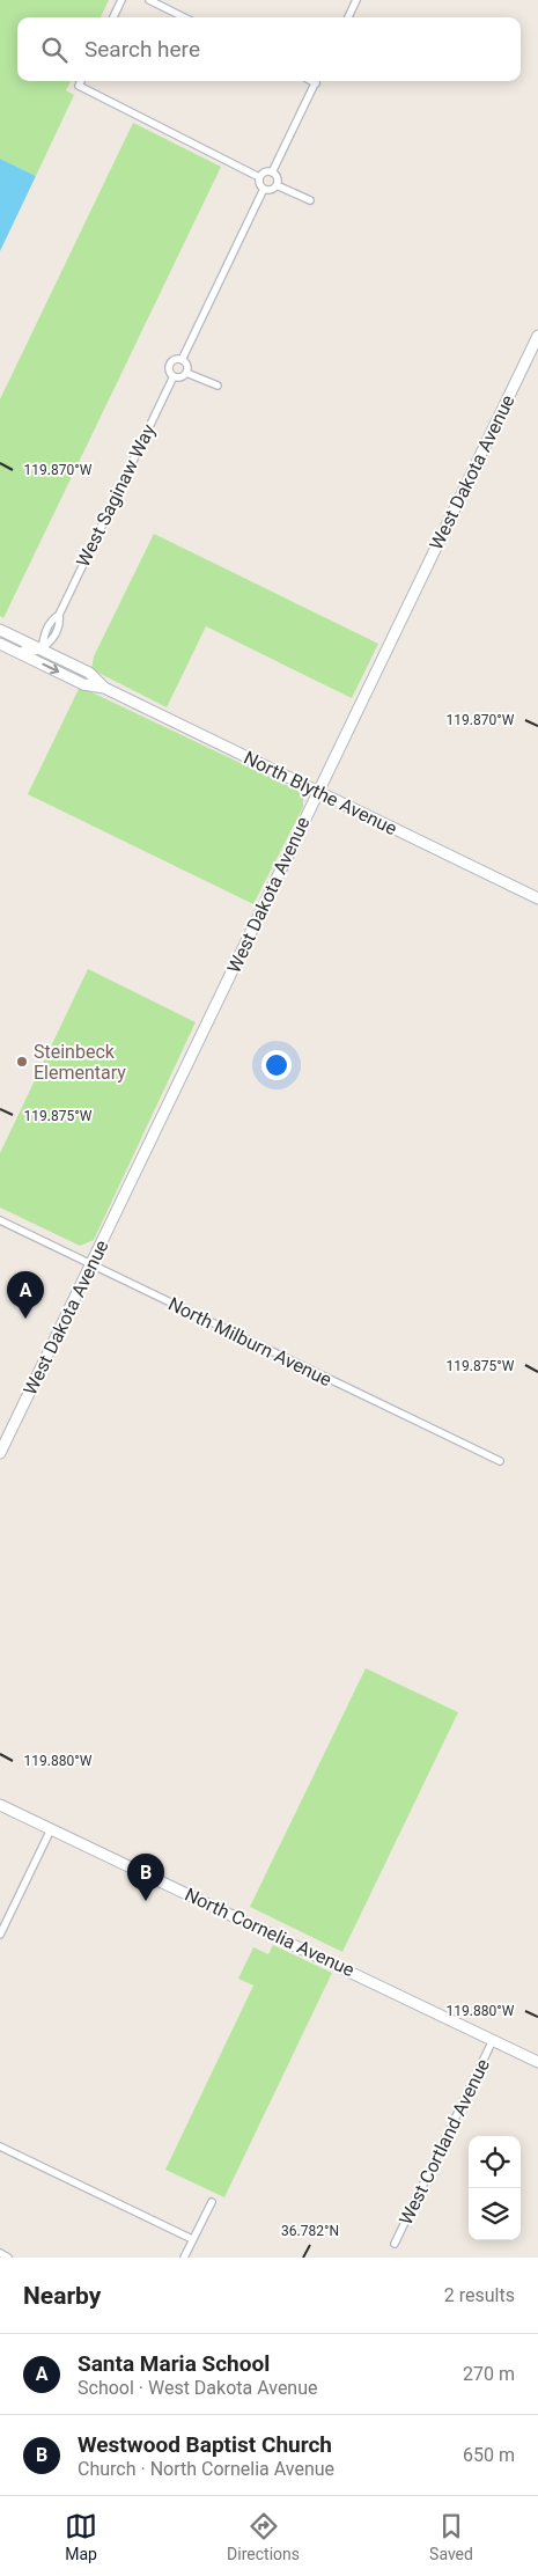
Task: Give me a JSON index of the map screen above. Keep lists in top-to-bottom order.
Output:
{
  "streets": {
    "street": [
      "West Dakota Avenue",
      "West Saginaw Way",
      "North Blythe Avenue",
      "North Milburn Avenue",
      "North Cornelia Avenue",
      "West Cortland Avenue"
    ]
  },
  "crossings": [
    ["West Dakota Avenue", "North Blythe Avenue"],
    ["West Dakota Avenue", "North Milburn Avenue"],
    ["West Saginaw Way", "North Blythe Avenue"],
    ["North Cornelia Avenue", "West Cortland Avenue"]
  ],
  "places": ["Steinbeck Elementary"],
  "page": {
    "search": "Search here",
    "pins": ["A", "B"],
    "heading": ["Nearby", "2 results"],
    "list": [
      {
        "mark": "A",
        "name": "Santa Maria School",
        "note": "School · West Dakota Avenue",
        "value": "270 m"
      },
      {
        "mark": "B",
        "name": "Westwood Baptist Church",
        "note": "Church · North Cornelia Avenue",
        "value": "650 m"
      }
    ],
    "nav": ["Map", "Directions", "Saved"]
  },
  "coordinates": [
    "119.870°W",
    "119.875°W",
    "119.880°W",
    "36.782°N"
  ]
}
